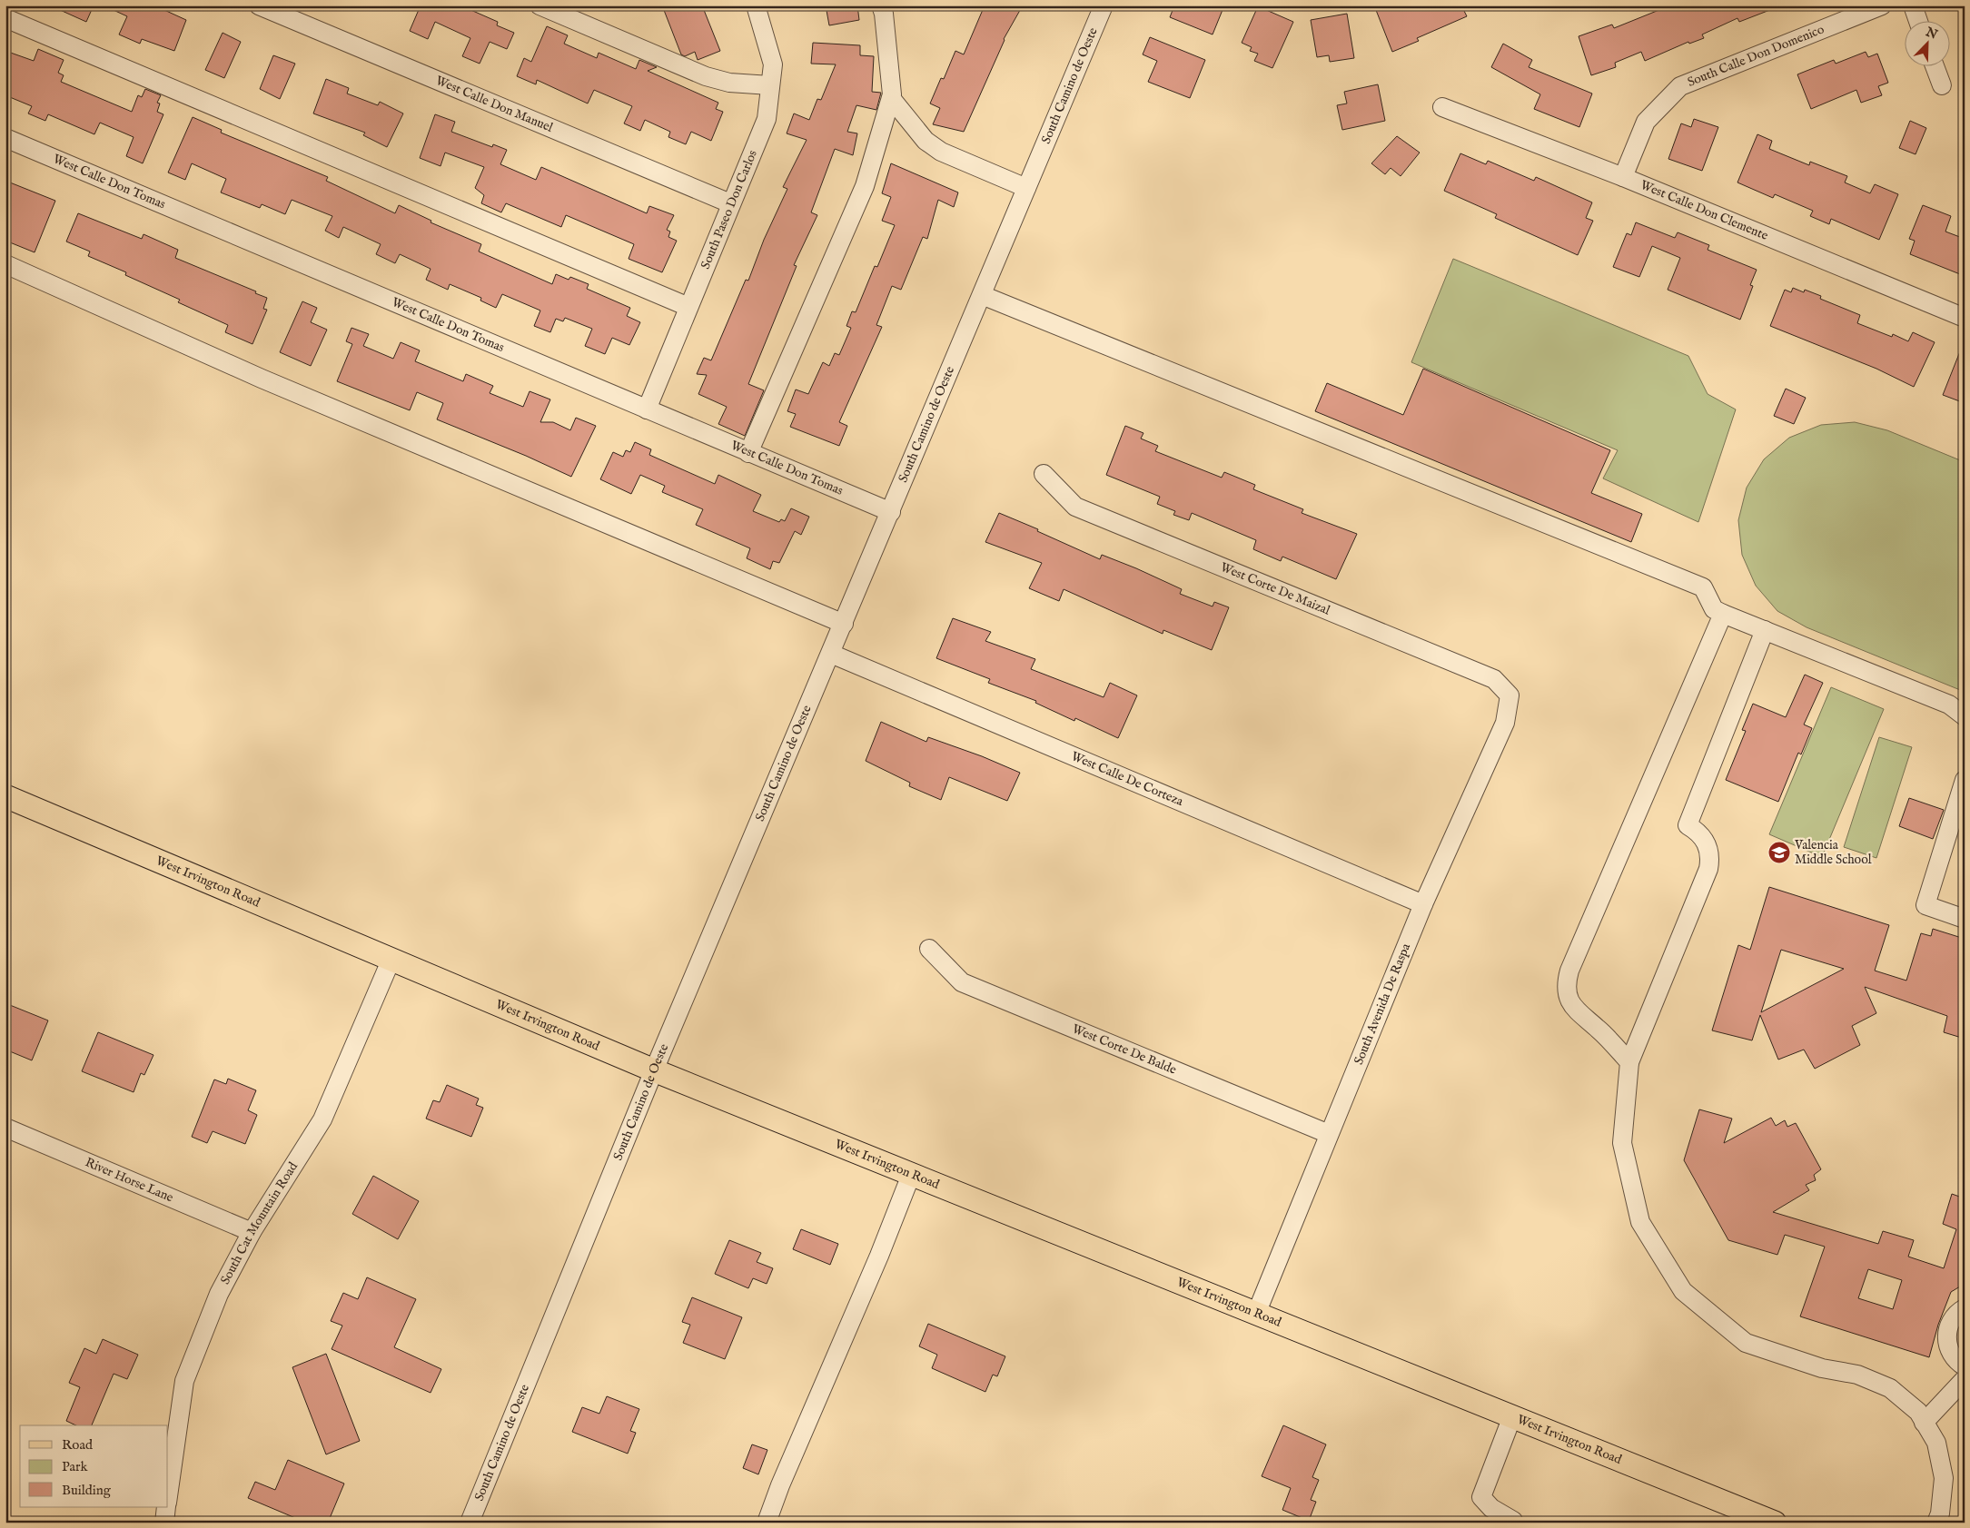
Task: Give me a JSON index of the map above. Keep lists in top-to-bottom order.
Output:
{
  "streets": {
    "main road": ["West Irvington Road"],
    "street": [
      "South Calle Don Domenico",
      "South Camino de Oeste",
      "West Calle Don Manuel",
      "West Calle Don Tomas",
      "South Paseo Don Carlos",
      "West Calle Don Clemente",
      "West Corte De Maizal",
      "West Calle De Corteza",
      "South Avenida De Raspa",
      "West Corte De Balde",
      "River Horse Lane",
      "South Cat Mountain Road"
    ]
  },
  "crossings": [
    ["South Calle Don Domenico", "West Calle Don Clemente"],
    ["South Camino de Oeste", "West Calle Don Tomas"],
    ["South Camino de Oeste", "West Calle De Corteza"],
    ["South Camino de Oeste", "West Irvington Road"],
    ["West Calle Don Manuel", "South Paseo Don Carlos"],
    ["West Calle Don Tomas", "South Paseo Don Carlos"],
    ["West Corte De Maizal", "South Avenida De Raspa"],
    ["West Calle De Corteza", "South Avenida De Raspa"],
    ["West Irvington Road", "South Avenida De Raspa"],
    ["West Irvington Road", "South Cat Mountain Road"],
    ["South Avenida De Raspa", "West Corte De Balde"],
    ["River Horse Lane", "South Cat Mountain Road"]
  ],
  "places": {
    "school or university": ["Valencia Middle School"]
  },
  "legend": ["Road", "Park", "Building"],
  "north": "top right"
}
